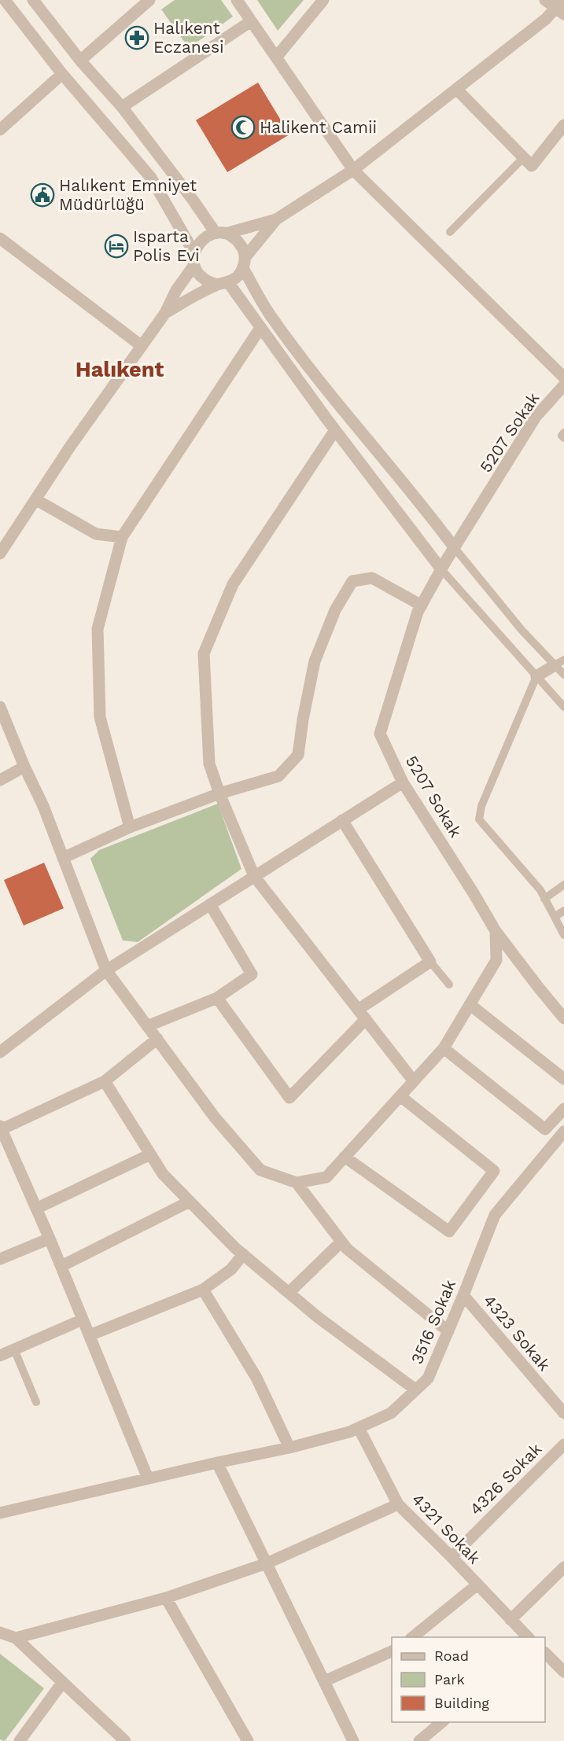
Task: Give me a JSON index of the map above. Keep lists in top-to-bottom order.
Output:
{
  "streets": {
    "street": [
      "5207 Sokak",
      "3516 Sokak",
      "4323 Sokak",
      "4326 Sokak",
      "4321 Sokak"
    ]
  },
  "crossings": [
    ["3516 Sokak", "4323 Sokak"],
    ["3516 Sokak", "4321 Sokak"],
    ["4326 Sokak", "4321 Sokak"]
  ],
  "districts": ["Halıkent"],
  "places": {
    "pharmacy": ["Halıkent Eczanesi"],
    "mosque": ["Halikent Camii"],
    "public building": ["Halıkent Emniyet Müdürlüğü"],
    "hotel": ["Isparta Polis Evi"]
  },
  "legend": ["Road", "Park", "Building"]
}
